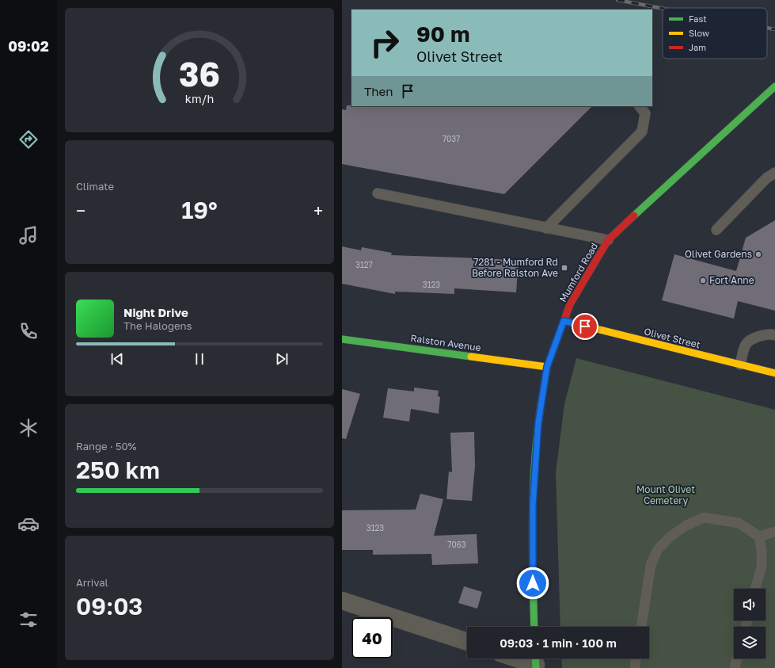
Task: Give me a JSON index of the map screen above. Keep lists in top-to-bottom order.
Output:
{
  "streets": {
    "street": ["Mumford Road", "Olivet Street", "Ralston Avenue"]
  },
  "crossings": [
    ["Mumford Road", "Olivet Street"],
    ["Mumford Road", "Ralston Avenue"]
  ],
  "parks": ["Mount Olivet Cemetery"],
  "places": {
    "other": ["Olivet Gardens", "Fort Anne"],
    "transit": ["7281 - Mumford Rd Before Ralston Ave"]
  },
  "house_numbers": [
    "7037",
    "3127",
    "3123",
    "3123",
    "7063"
  ],
  "legend": ["Fast", "Slow", "Jam"],
  "page": {
    "tabs": "09:02",
    "turn": ["90 m", "Olivet Street"],
    "then": "Then",
    "tile": [
      "Climate",
      ["Range · 50%", "250 km"],
      ["Arrival", "09:03"]
    ],
    "heat": ["−", "19°", "+"],
    "song": ["Night Drive", "The Halogens"],
    "limit": "40",
    "trip": "09:03 · 1 min · 100 m",
    "gauge": ["36", "km/h"]
  }
}
